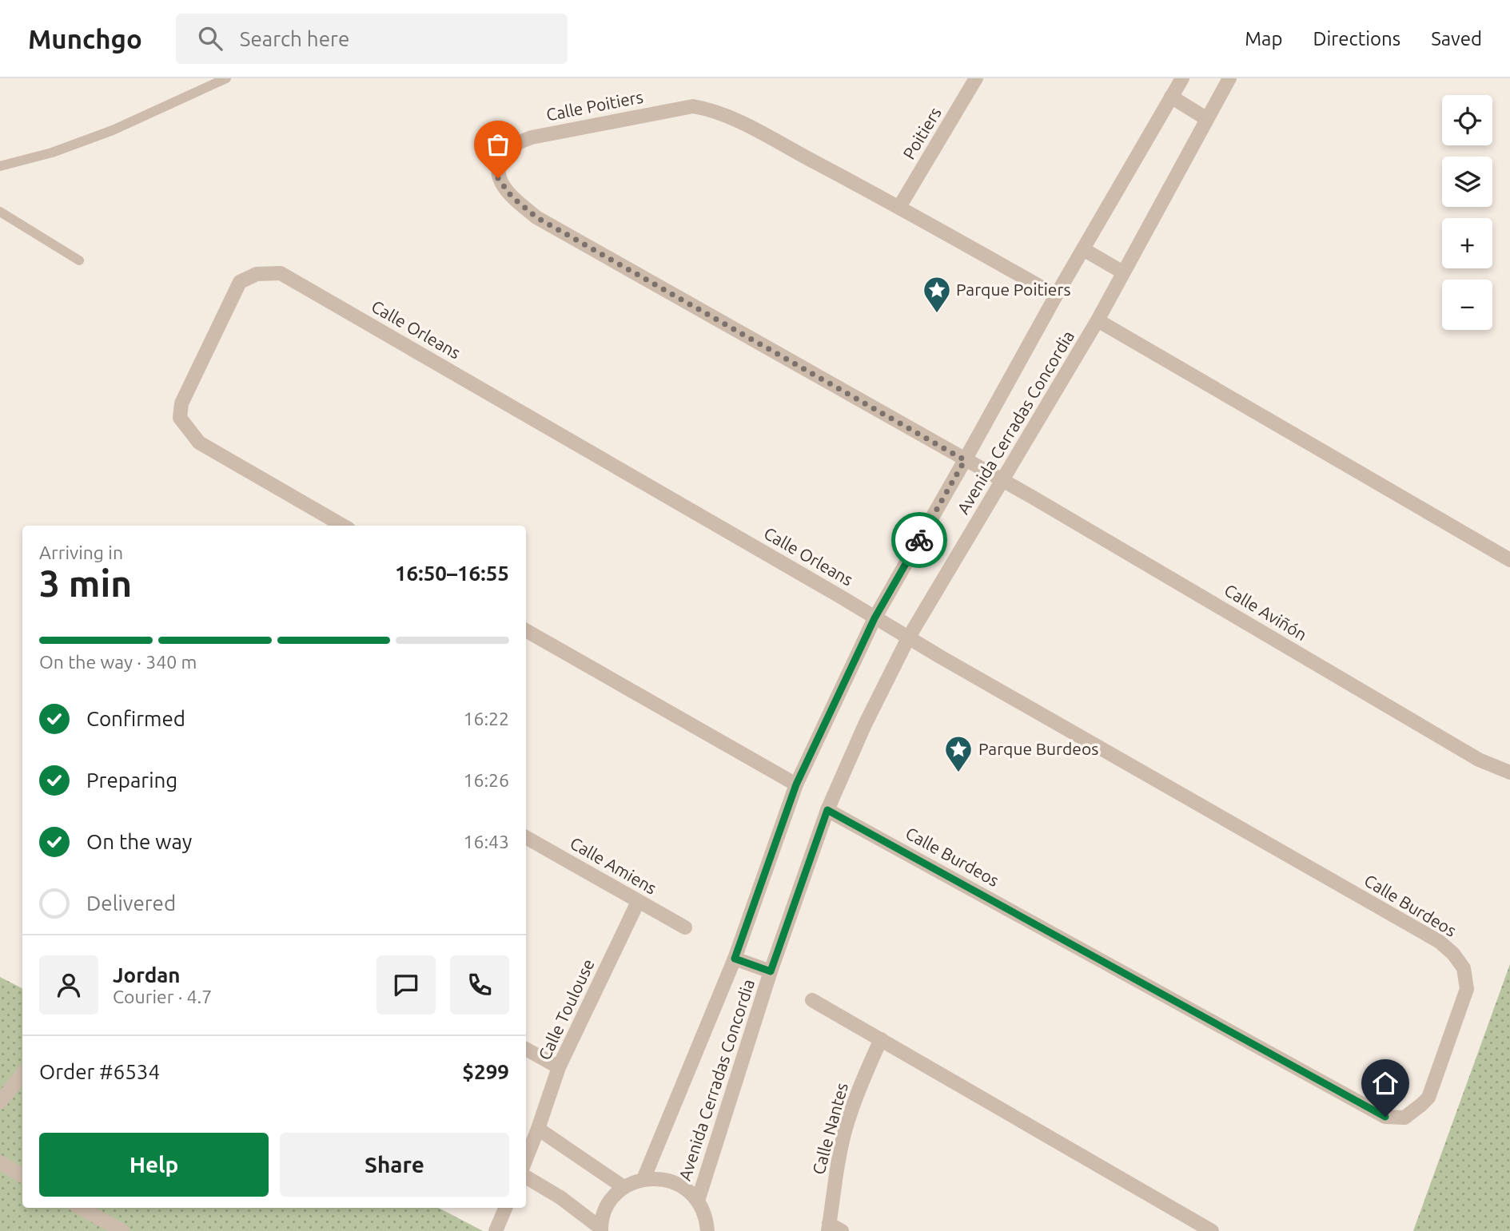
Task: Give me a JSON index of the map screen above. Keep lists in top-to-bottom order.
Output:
{
  "streets": {
    "street": [
      "Calle Poitiers",
      "Poitiers",
      "Calle Orleans",
      "Avenida Cerradas Concordia",
      "Calle Aviñón",
      "Calle Burdeos",
      "Calle Amiens",
      "Calle Toulouse",
      "Calle Nantes"
    ]
  },
  "crossings": [
    ["Calle Poitiers", "Poitiers"],
    ["Calle Poitiers", "Avenida Cerradas Concordia"],
    ["Calle Poitiers", "Calle Aviñón"],
    ["Calle Orleans", "Avenida Cerradas Concordia"],
    ["Calle Orleans", "Calle Burdeos"],
    ["Avenida Cerradas Concordia", "Calle Aviñón"],
    ["Avenida Cerradas Concordia", "Calle Burdeos"],
    ["Calle Amiens", "Calle Toulouse"]
  ],
  "places": {
    "place": ["Parque Poitiers", "Parque Burdeos"]
  },
  "page": {
    "header": "Munchgo",
    "search": "Search here",
    "nav": ["Map", "Directions", "Saved"],
    "map_buttons": ["+", "−"],
    "heading": ["3 min", "Arriving in", "16:50–16:55"],
    "panel": [
      "Jordan",
      "Courier · 4.7",
      "Order #6534",
      "$299"
    ],
    "bar": "On the way · 340 m",
    "list": [
      ["Confirmed", "16:22"],
      ["Preparing", "16:26"],
      ["On the way", "16:43"],
      "Delivered"
    ],
    "buttons": ["Help", "Share"]
  }
}
